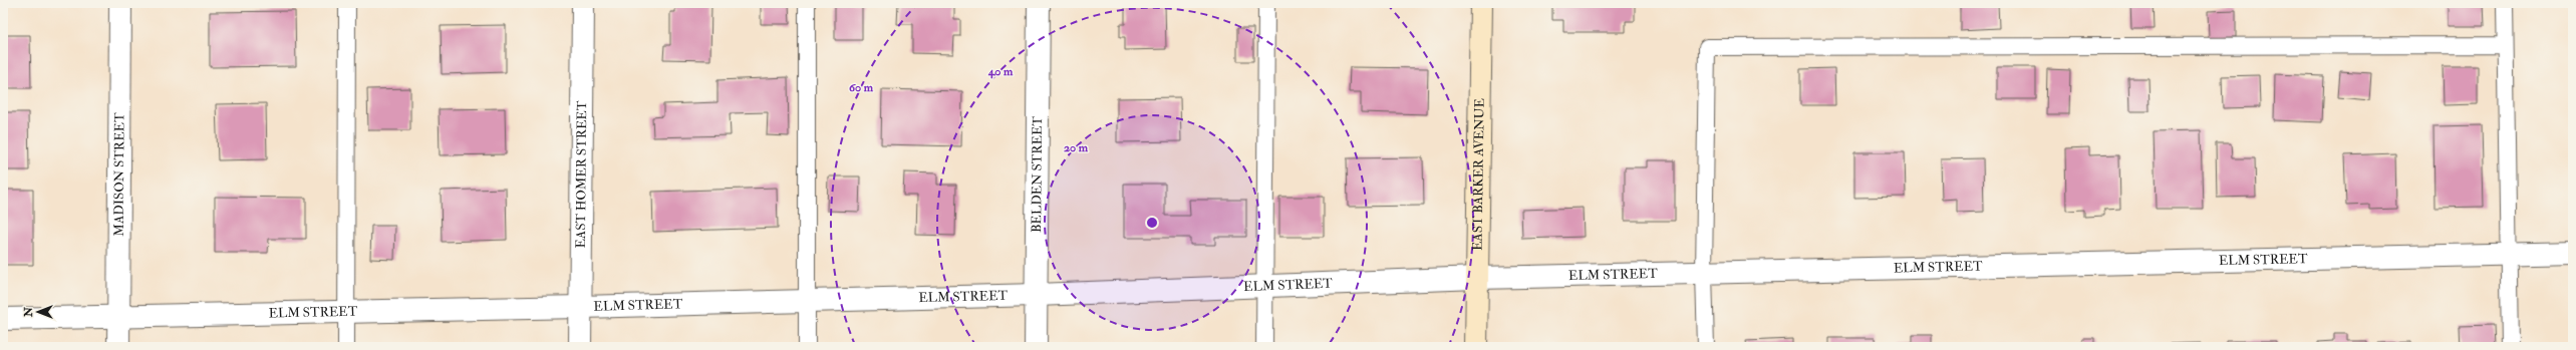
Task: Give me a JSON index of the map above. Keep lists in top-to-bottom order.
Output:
{
  "streets": {
    "street": [
      "MADISON STREET",
      "EAST HOMER STREET",
      "BELDEN STREET",
      "EAST BARKER AVENUE",
      "ELM STREET"
    ]
  },
  "crossings": [
    ["MADISON STREET", "ELM STREET"],
    ["EAST HOMER STREET", "ELM STREET"],
    ["BELDEN STREET", "ELM STREET"],
    ["EAST BARKER AVENUE", "ELM STREET"]
  ],
  "north": "left",
  "rings": ["40 m", "60 m", "20 m"]
}
